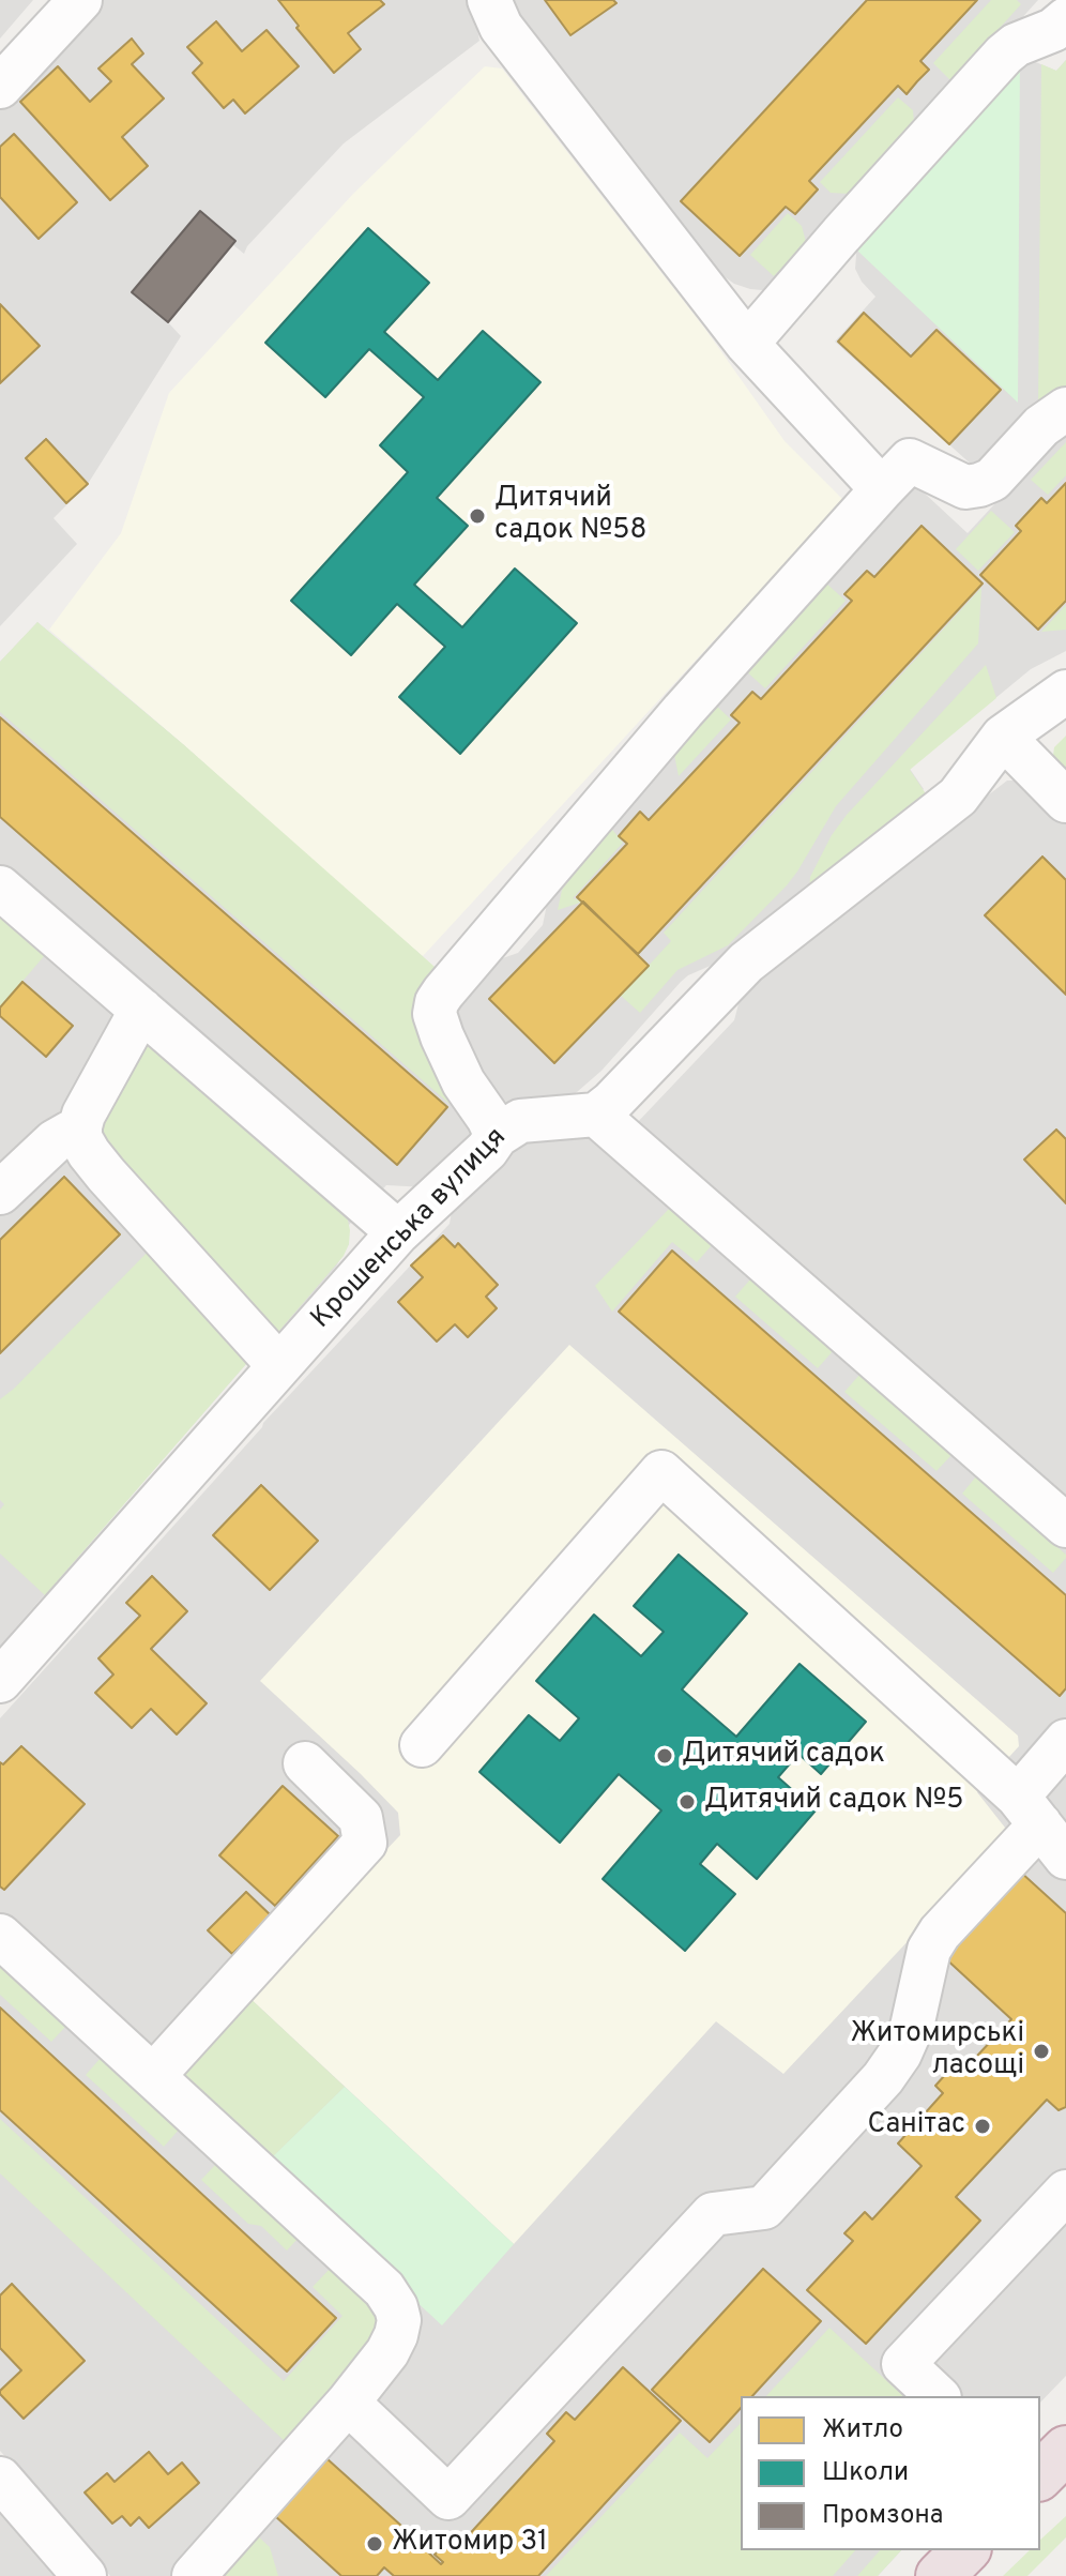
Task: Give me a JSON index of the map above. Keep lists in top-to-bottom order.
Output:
{
  "streets": {
    "street": ["Крошенська вулиця"]
  },
  "places": [
    "Дитячий садок №58",
    "Дитячий садок",
    "Дитячий садок №5",
    "Житомирські ласощі",
    "Санітас",
    "Житомир 31"
  ],
  "legend": ["Житло", "Школи", "Промзона"]
}
